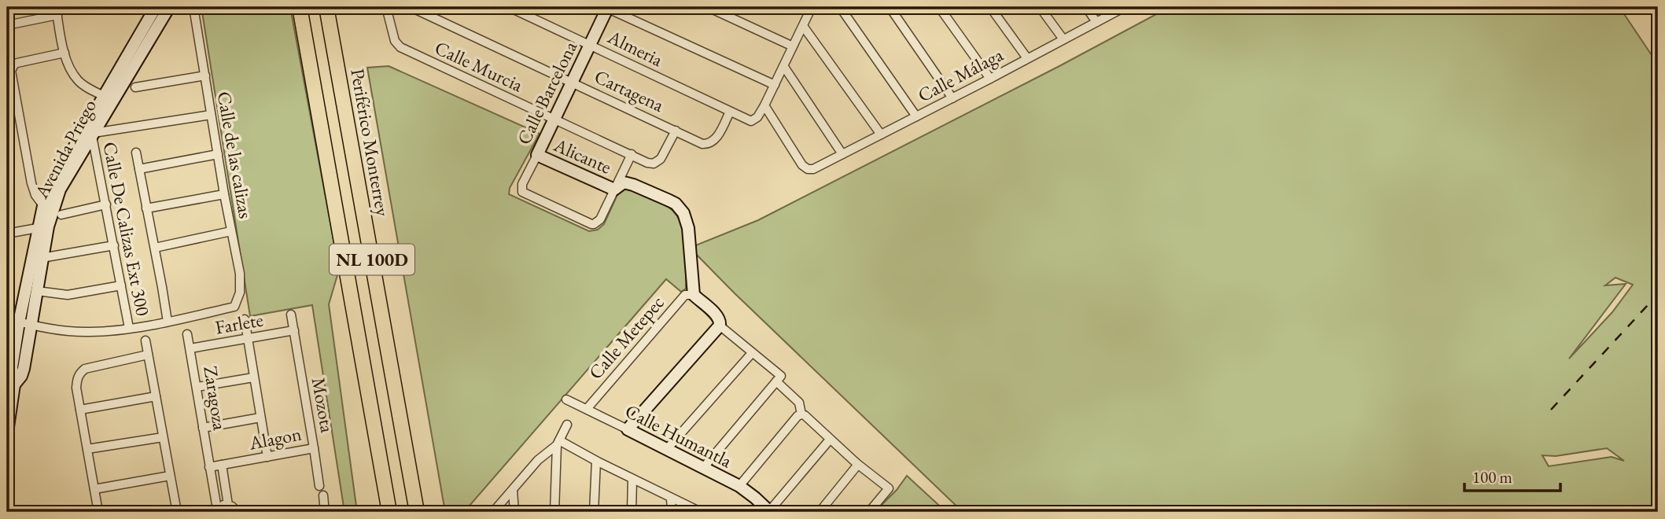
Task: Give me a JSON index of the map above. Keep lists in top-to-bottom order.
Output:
{
  "streets": {
    "highway": ["Periférico Monterrey", "NL 100D"],
    "street": [
      "Almeria",
      "Calle Murcia",
      "Calle Málaga",
      "Cartagena",
      "Calle Barcelona",
      "Avenida Priego",
      "Calle de las calizas",
      "Alicante",
      "Calle De Calizas Ext 300",
      "Farlete",
      "Calle Metepec",
      "Zaragoza",
      "Mozota",
      "Calle Humantla",
      "Alagon"
    ]
  },
  "crossings": [
    ["Almeria", "Calle Málaga"],
    ["Almeria", "Cartagena"],
    ["Almeria", "Calle Barcelona"],
    ["Calle Murcia", "Cartagena"],
    ["Calle Murcia", "Calle Barcelona"],
    ["Cartagena", "Calle Barcelona"],
    ["Calle Barcelona", "Alicante"],
    ["Avenida Priego", "Calle De Calizas Ext 300"],
    ["Farlete", "Zaragoza"],
    ["Farlete", "Mozota"],
    ["Calle Metepec", "Calle Humantla"],
    ["Zaragoza", "Alagon"],
    ["Mozota", "Alagon"]
  ],
  "scale_bar": "100 m"
}
